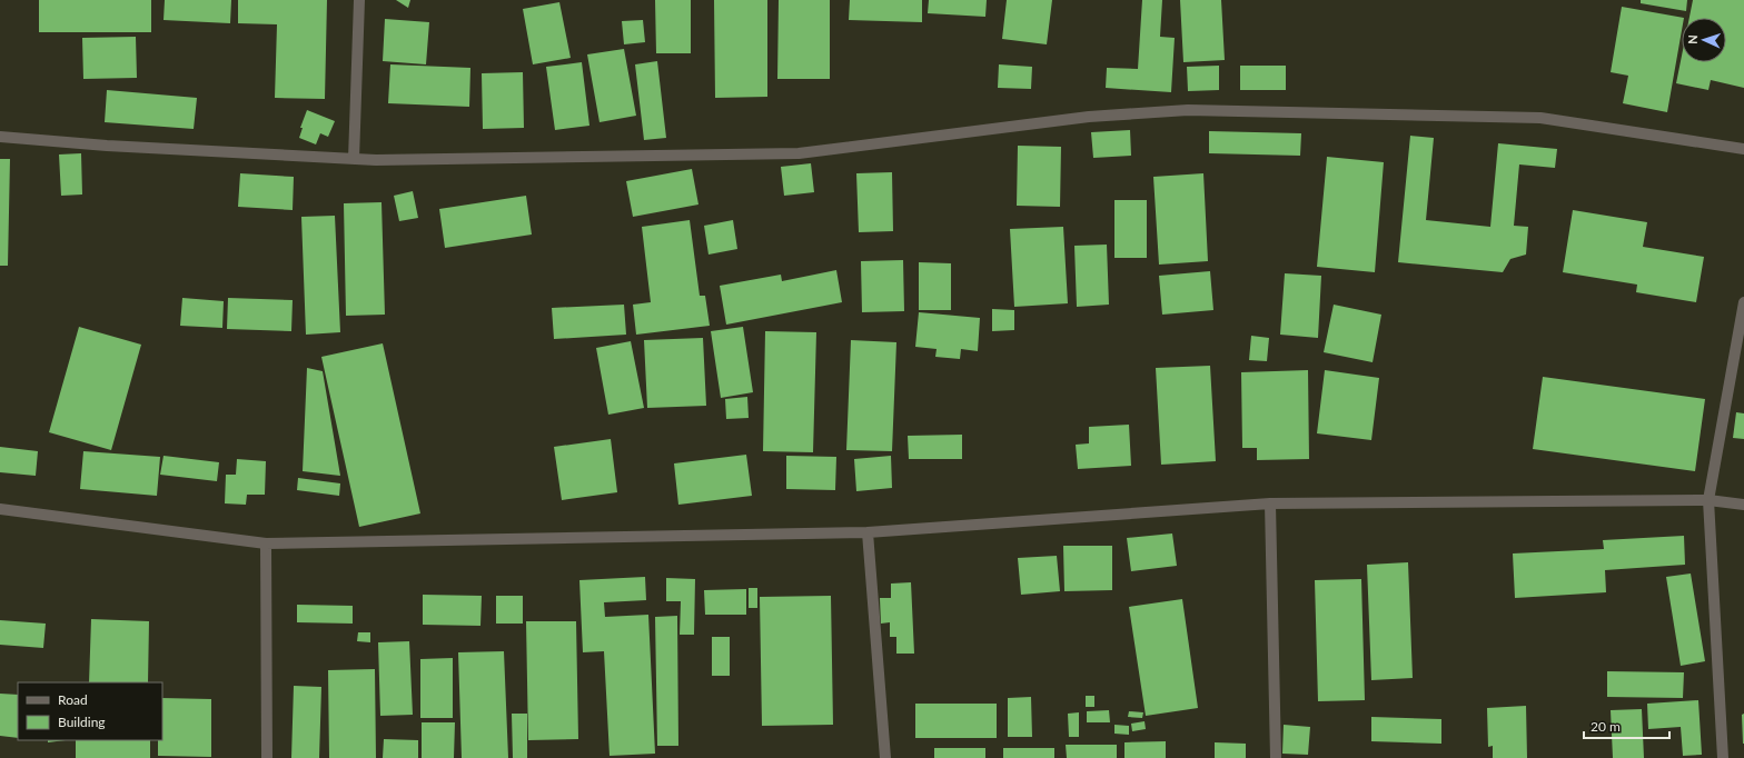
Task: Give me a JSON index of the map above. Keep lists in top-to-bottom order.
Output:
{
  "legend": ["Road", "Building"],
  "scale_bar": "20 m",
  "north": "left"
}
